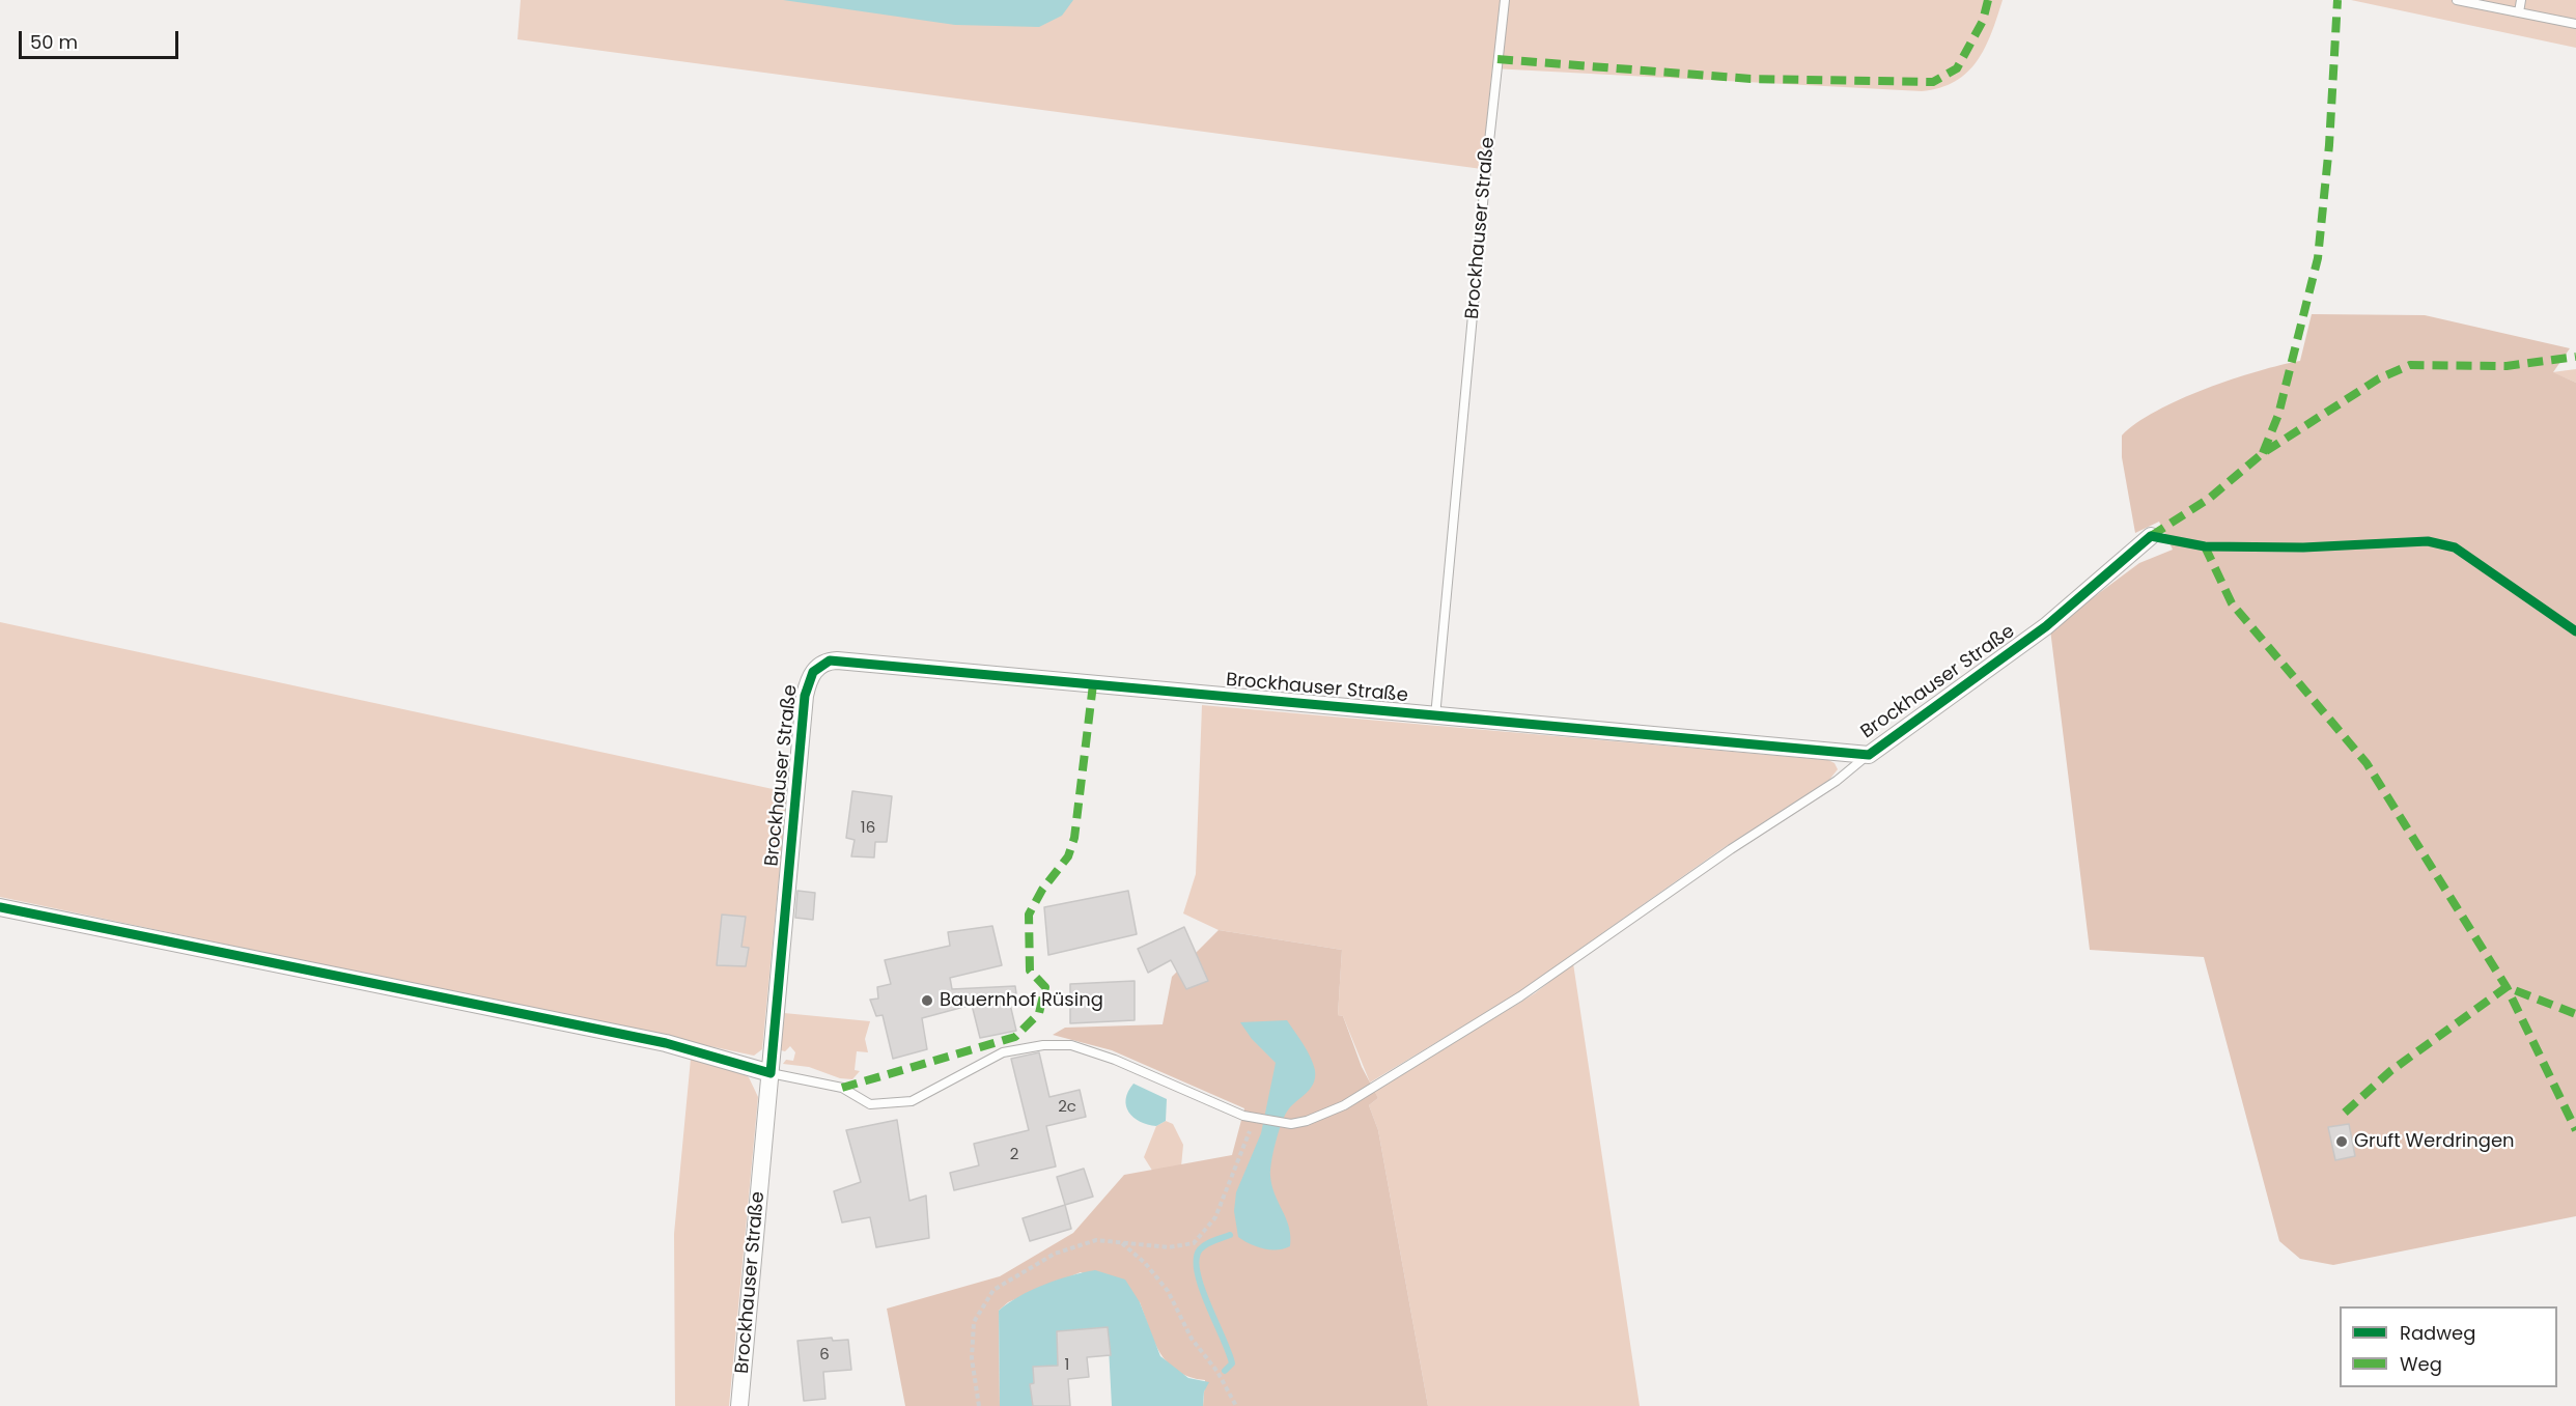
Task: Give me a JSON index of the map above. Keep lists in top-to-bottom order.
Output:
{
  "streets": {
    "street": ["Brockhauser Straße"]
  },
  "places": ["Bauernhof Rüsing", "Gruft Werdringen"],
  "house_numbers": [
    "16",
    "2c",
    "2",
    "6",
    "1"
  ],
  "legend": ["Radweg", "Weg"],
  "scale_bar": "50 m"
}
